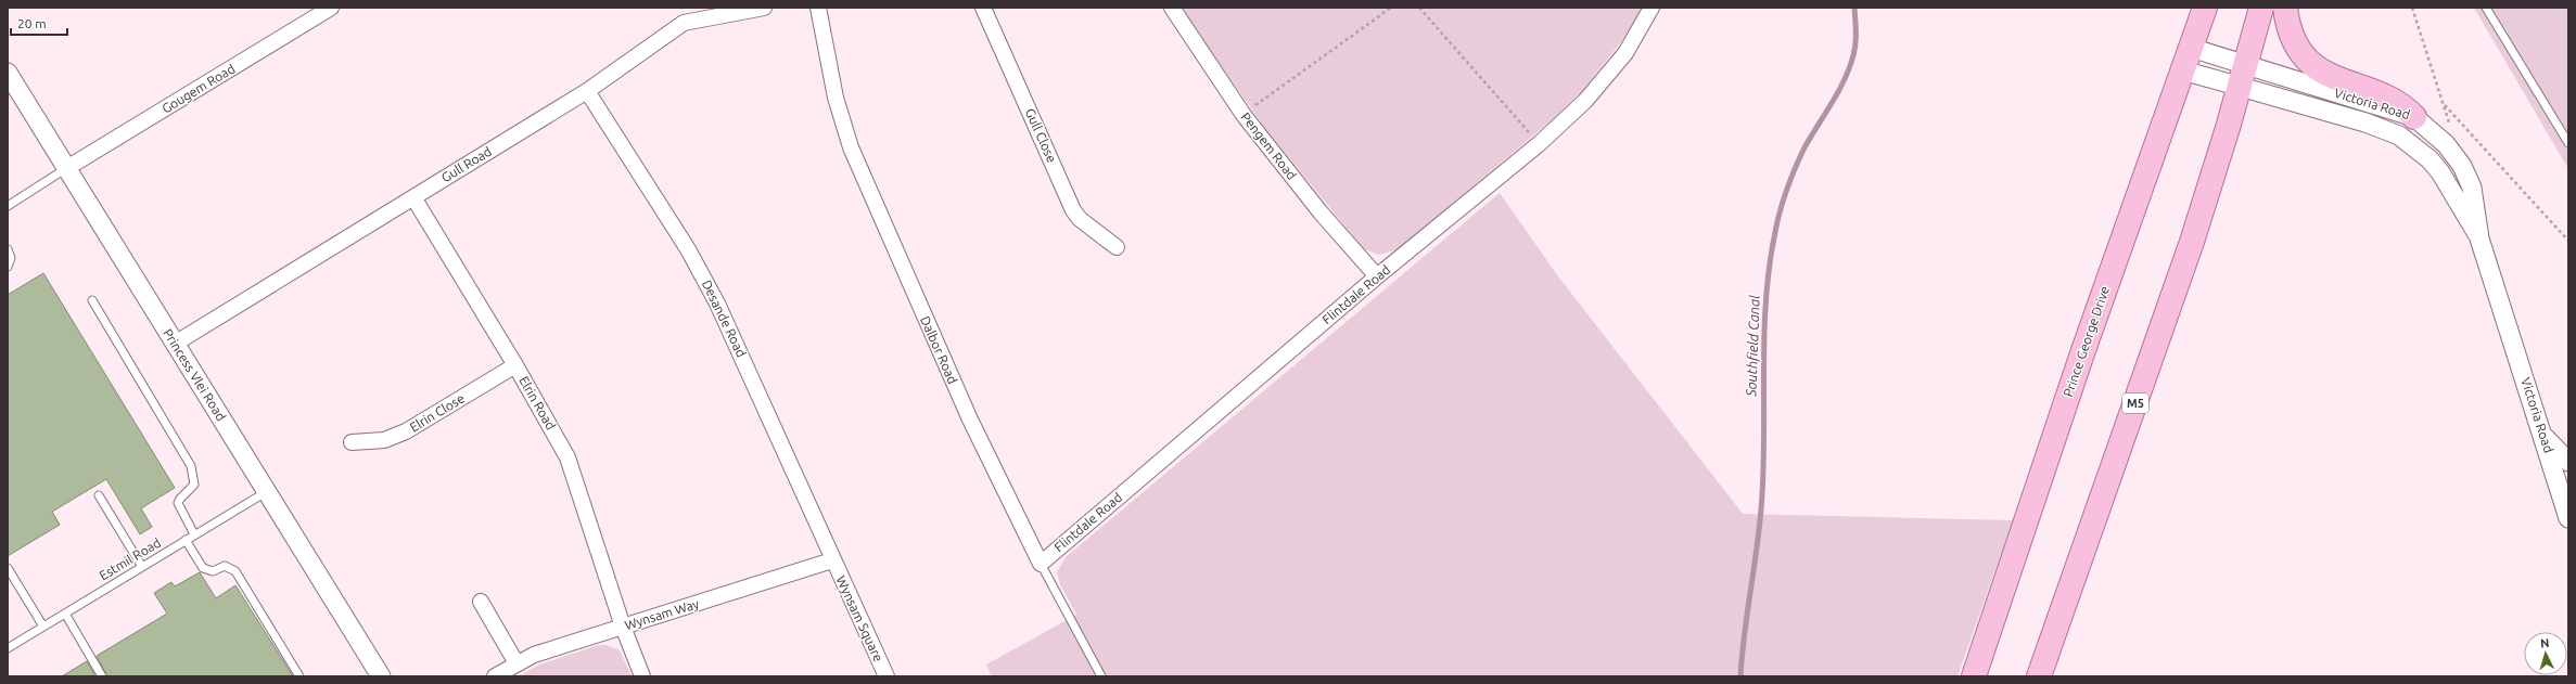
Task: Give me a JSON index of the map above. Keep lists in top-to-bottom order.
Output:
{
  "streets": {
    "main road": ["Prince George Drive", "M5"],
    "street": [
      "Gougem Road",
      "Victoria Road",
      "Gull Close",
      "Pengem Road",
      "Gull Road",
      "Flintdale Road",
      "Desande Road",
      "Dalbor Road",
      "Princess Vlei Road",
      "Elrin Road",
      "Elrin Close",
      "Wynsam Way",
      "Wynsam Square"
    ],
    "lane": ["Estmil Road"]
  },
  "crossings": [
    ["Gougem Road", "Princess Vlei Road"],
    ["Victoria Road", "Prince George Drive"],
    ["Victoria Road", "M5"],
    ["Pengem Road", "Flintdale Road"],
    ["Gull Road", "Desande Road"],
    ["Gull Road", "Princess Vlei Road"],
    ["Gull Road", "Elrin Road"],
    ["Flintdale Road", "Dalbor Road"],
    ["Desande Road", "Wynsam Way"],
    ["Desande Road", "Wynsam Square"],
    ["Princess Vlei Road", "Estmil Road"],
    ["Elrin Road", "Elrin Close"],
    ["Elrin Road", "Wynsam Way"],
    ["Wynsam Way", "Wynsam Square"]
  ],
  "water": ["Southfield Canal"],
  "scale_bar": "20 m",
  "north": "top"
}
